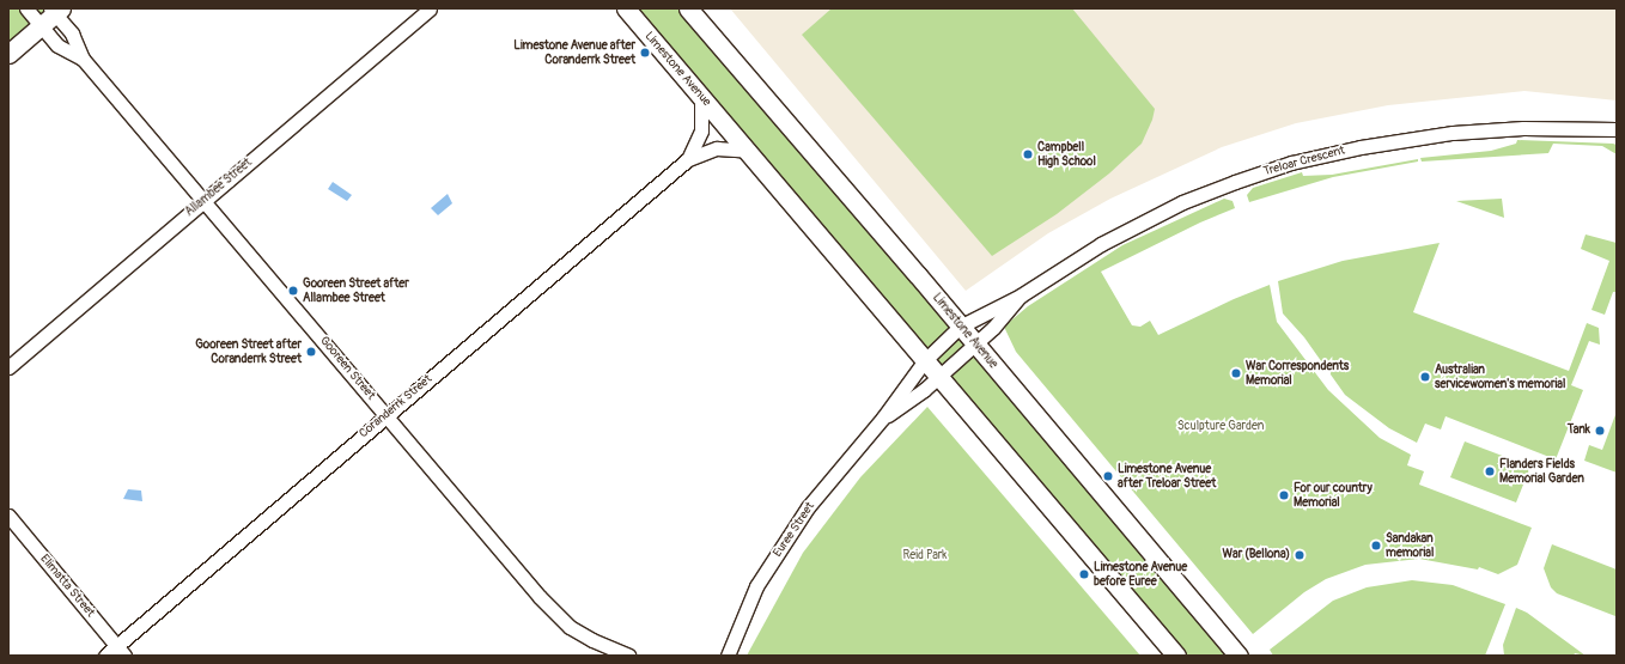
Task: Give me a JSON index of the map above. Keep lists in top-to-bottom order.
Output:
{
  "streets": {
    "main road": ["Limestone Avenue"],
    "street": [
      "Treloar Crescent",
      "Allambee Street",
      "Gooreen Street",
      "Coranderrk Street",
      "Euree Street",
      "Elimatta Street"
    ]
  },
  "crossings": [
    ["Limestone Avenue", "Treloar Crescent"],
    ["Limestone Avenue", "Coranderrk Street"],
    ["Limestone Avenue", "Euree Street"],
    ["Treloar Crescent", "Euree Street"],
    ["Allambee Street", "Gooreen Street"],
    ["Gooreen Street", "Coranderrk Street"],
    ["Coranderrk Street", "Elimatta Street"]
  ],
  "parks": ["Sculpture Garden", "Reid Park"],
  "places": [
    "Limestone Avenue after Coranderrk Street",
    "Campbell High School",
    "Gooreen Street after Allambee Street",
    "Gooreen Street after Coranderrk Street",
    "War Correspondents Memorial",
    "Australian servicewomen's memorial",
    "Tank",
    "Flanders Fields Memorial Garden",
    "Limestone Avenue after Treloar Street",
    "For our country Memorial",
    "Sandakan memorial",
    "War (Bellona)",
    "Limestone Avenue before Euree"
  ]
}
